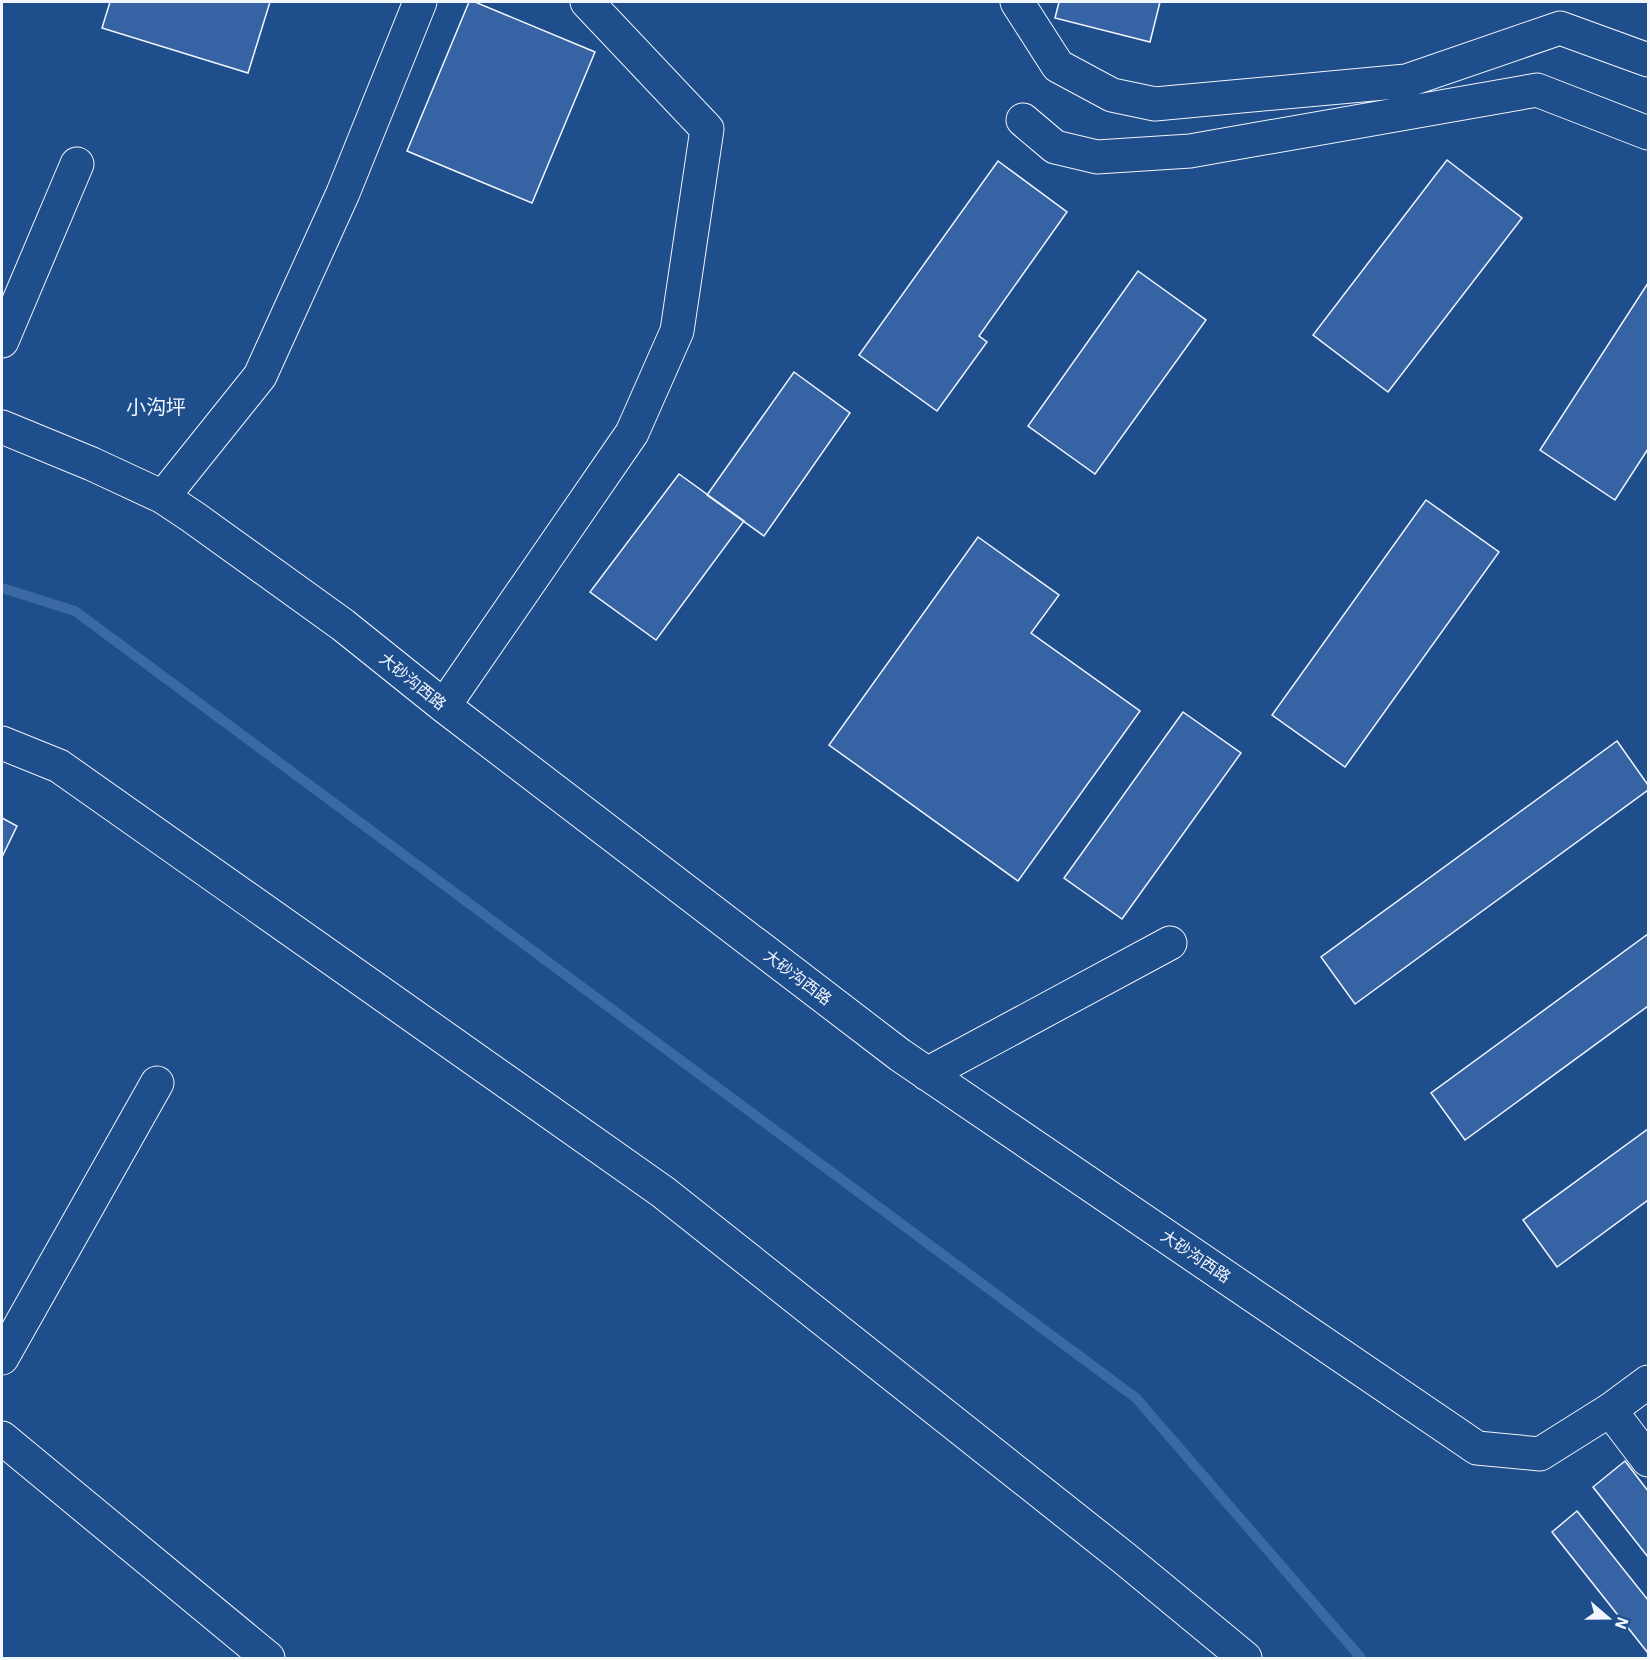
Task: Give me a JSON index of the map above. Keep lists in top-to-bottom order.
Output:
{
  "streets": {
    "street": ["大砂沟西路"]
  },
  "districts": ["小沟坪"],
  "north": "right"
}
